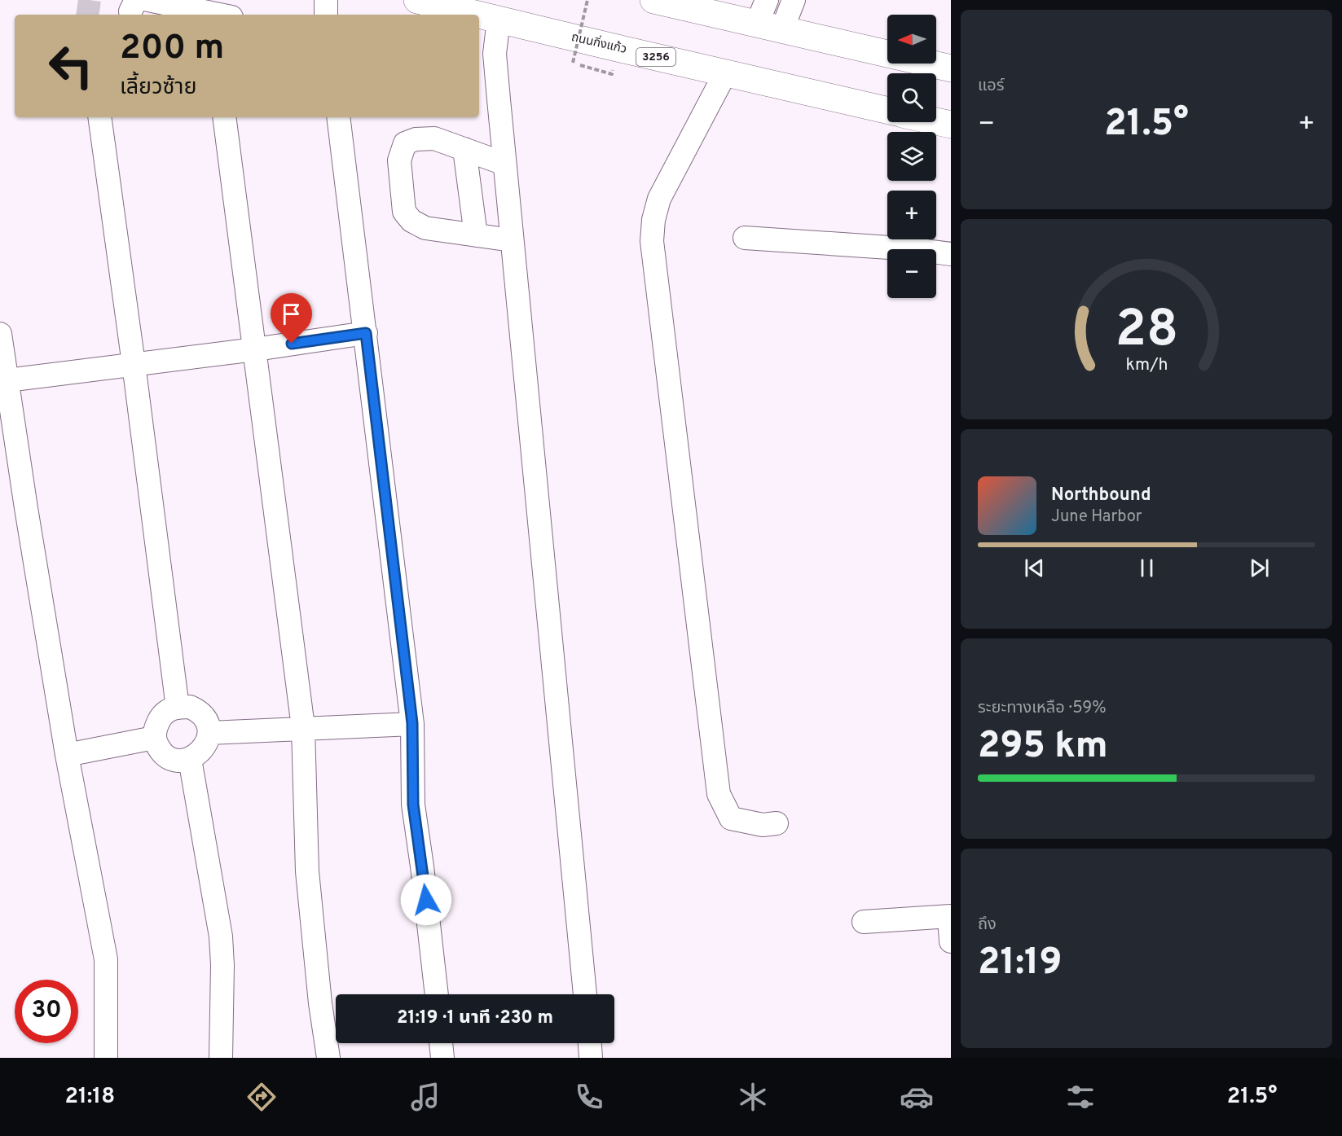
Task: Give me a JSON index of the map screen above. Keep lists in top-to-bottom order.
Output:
{
  "streets": {
    "main road": ["ถนนกิ่งแก้ว", "3256"]
  },
  "north": "left",
  "page": {
    "tile": [
      "แอร์",
      ["ระยะทางเหลือ · 59%", "295 km"],
      ["ถึง", "21:19"]
    ],
    "map_buttons": ["+", "−"],
    "turn": ["200 m", "เลี้ยวซ้าย"],
    "heat": ["−", "21.5°", "+"],
    "song": ["Northbound", "June Harbor"],
    "limit": "30",
    "trip": "21:19 · 1 นาที · 230 m",
    "tabs": ["21:18", "21.5°"],
    "gauge": ["28", "km/h"]
  }
}
